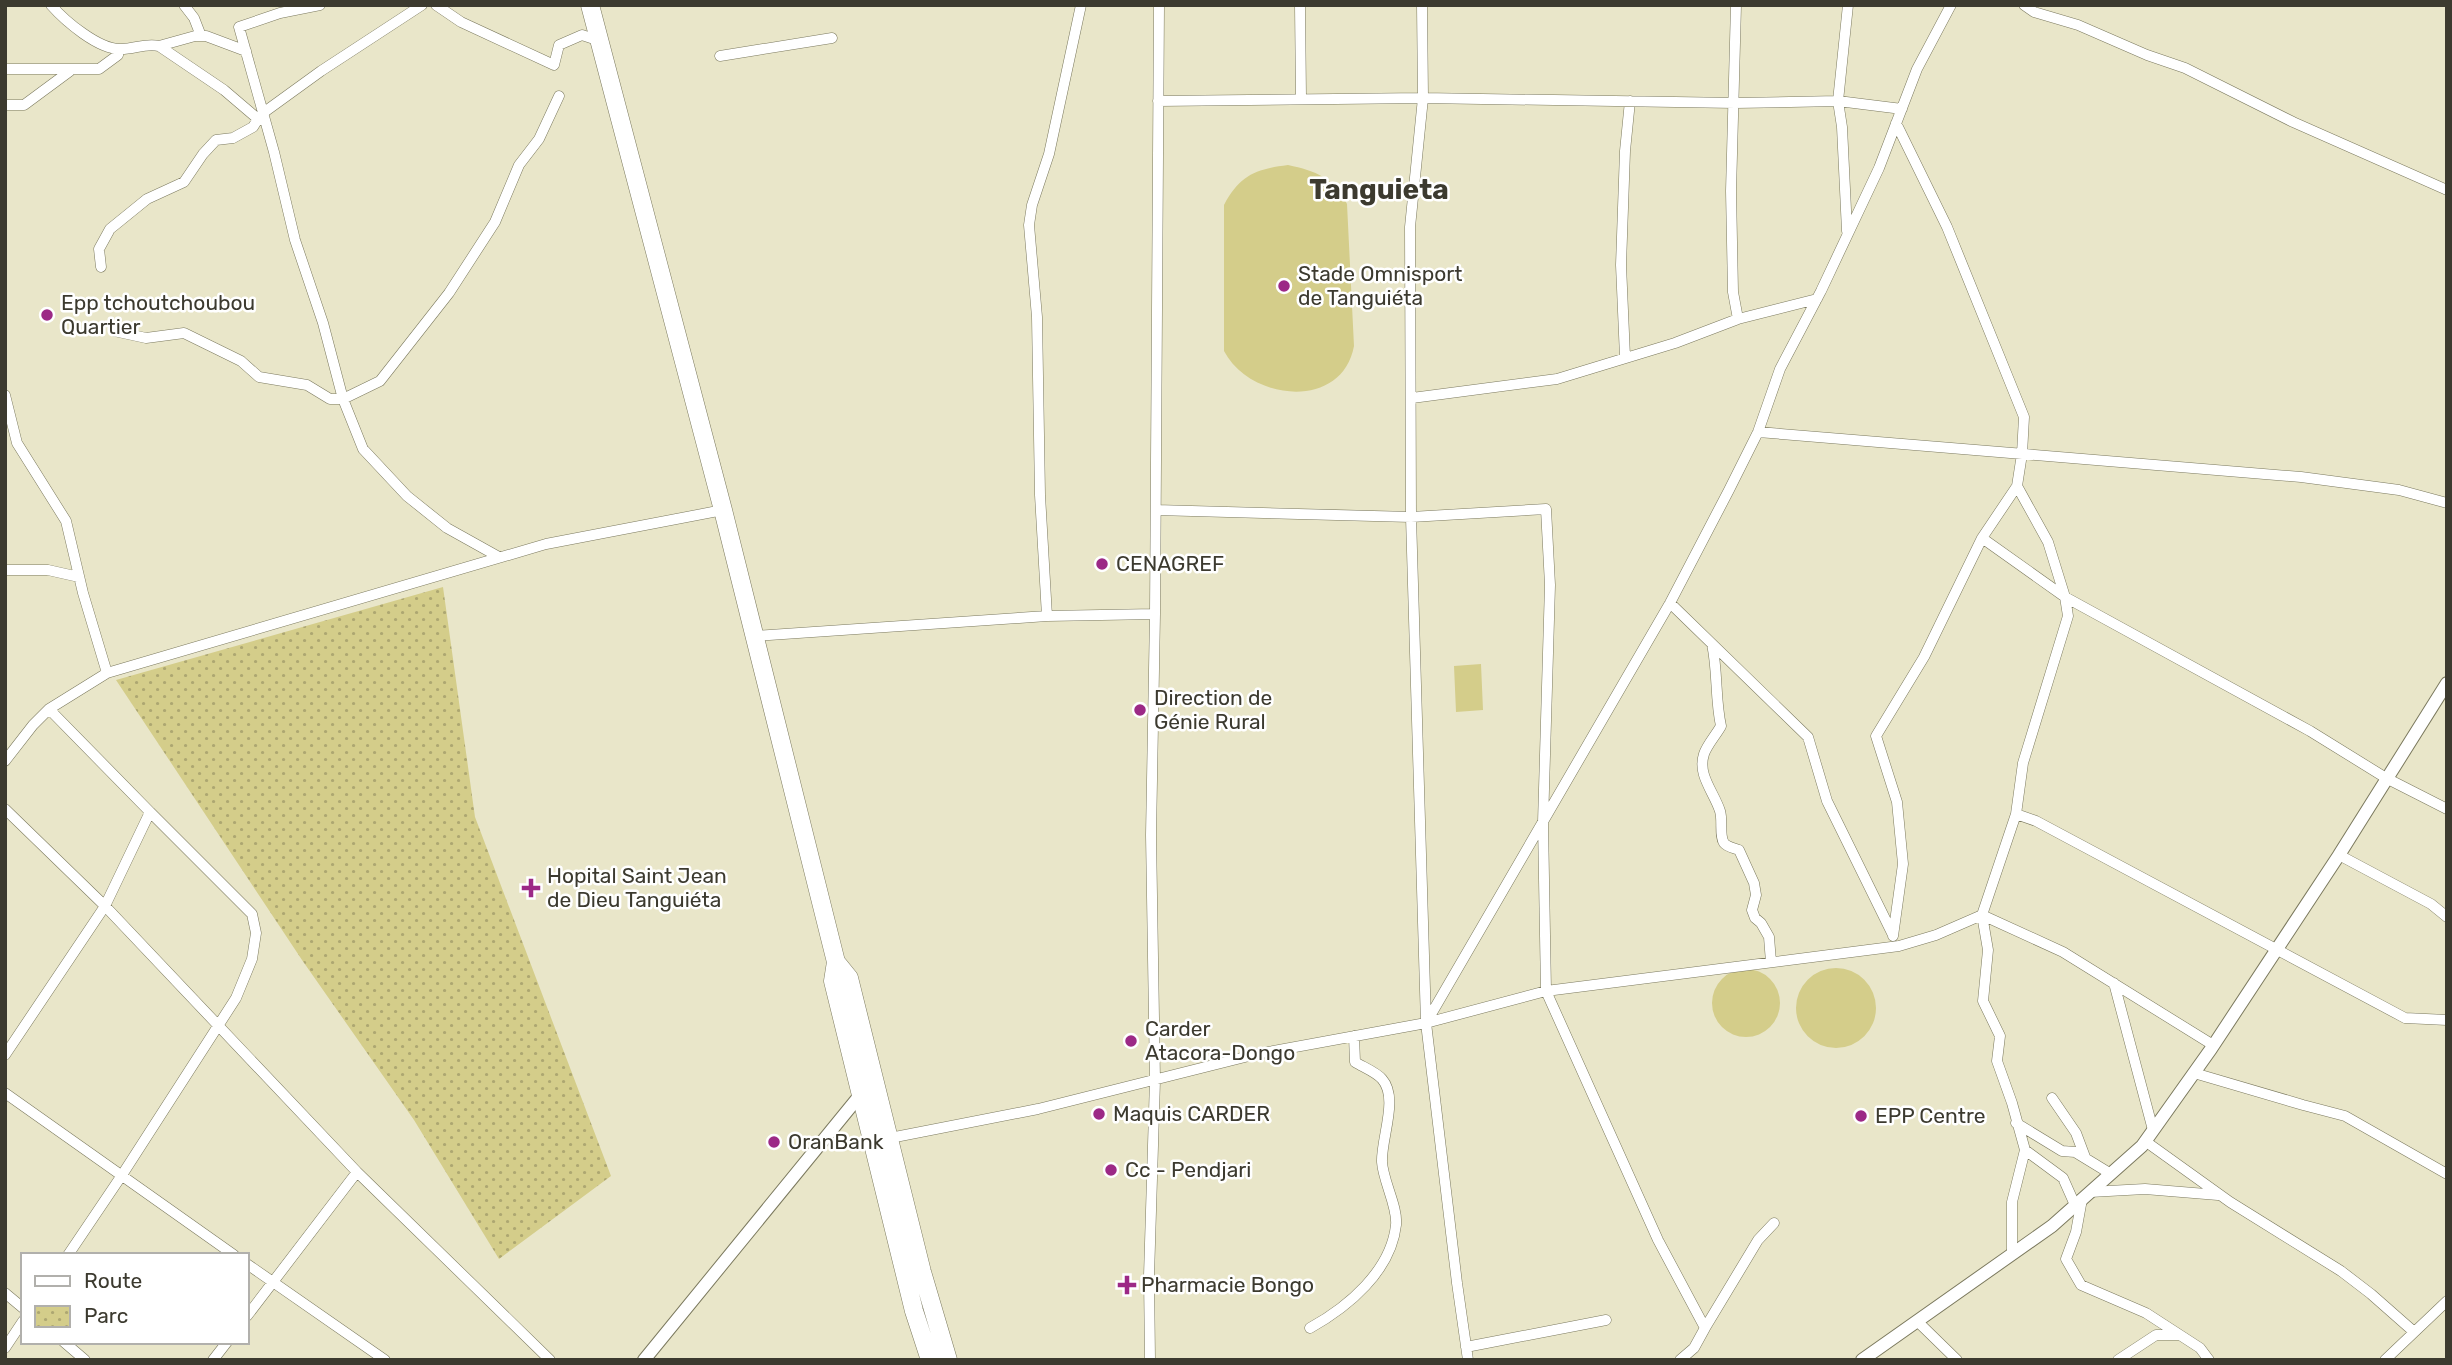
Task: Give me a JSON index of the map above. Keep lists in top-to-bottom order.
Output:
{
  "districts": ["Tanguieta"],
  "places": {
    "other": [
      "Stade Omnisport de Tanguiéta",
      "Epp tchoutchoubou Quartier",
      "CENAGREF",
      "Direction de Génie Rural",
      "Carder Atacora-Dongo",
      "Maquis CARDER",
      "EPP Centre",
      "OranBank",
      "Cc - Pendjari"
    ],
    "health": ["Hopital Saint Jean de Dieu Tanguiéta", "Pharmacie Bongo"]
  },
  "legend": ["Route", "Parc"]
}
